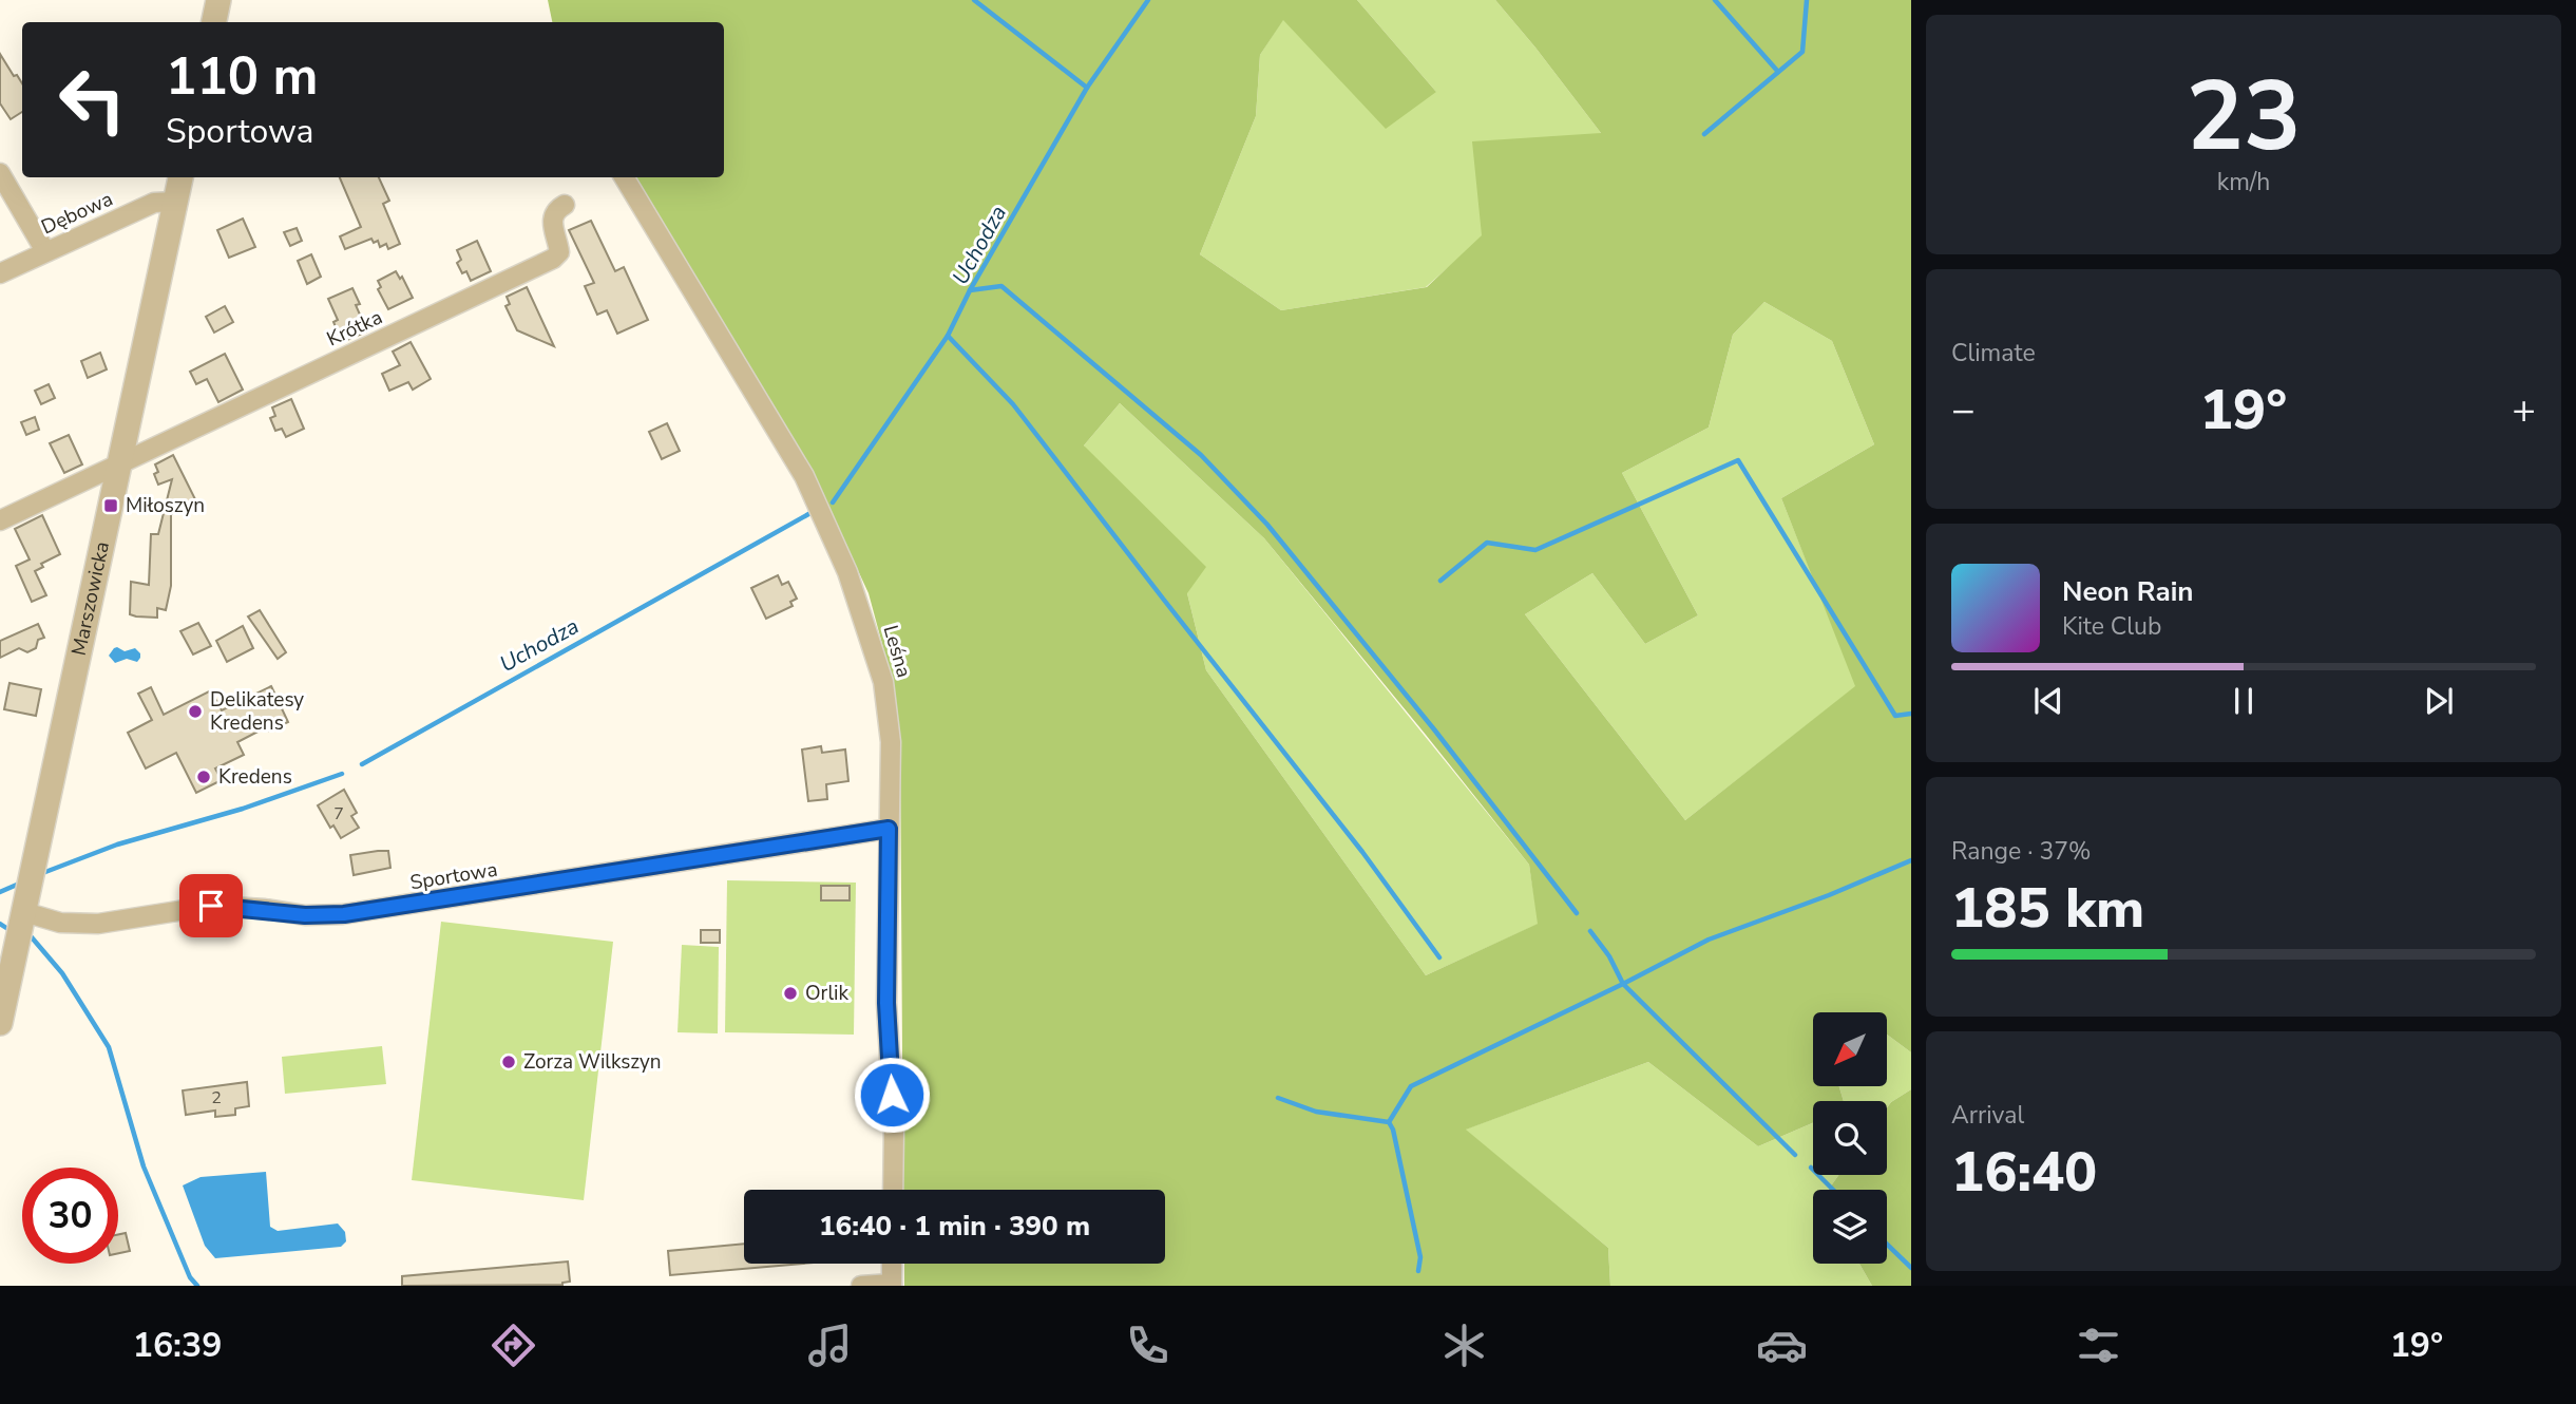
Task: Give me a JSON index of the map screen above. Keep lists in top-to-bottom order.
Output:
{
  "streets": {
    "street": [
      "Dębowa",
      "Krótka",
      "Marszowicka",
      "Leśna",
      "Sportowa"
    ]
  },
  "crossings": [
    ["Dębowa", "Marszowicka"],
    ["Krótka", "Marszowicka"],
    ["Marszowicka", "Sportowa"],
    ["Leśna", "Sportowa"]
  ],
  "water": ["Uchodza"],
  "places": {
    "transit": ["Miłoszyn"],
    "other": [
      "Delikatesy Kredens",
      "Kredens",
      "Orlik",
      "Zorza Wilkszyn"
    ]
  },
  "house_numbers": ["7", "2"],
  "north": "bottom left",
  "page": {
    "tile": [
      ["23", "km/h"],
      "Climate",
      ["Range · 37%", "185 km"],
      ["Arrival", "16:40"]
    ],
    "turn": ["110 m", "Sportowa"],
    "heat": ["−", "19°", "+"],
    "song": ["Neon Rain", "Kite Club"],
    "limit": "30",
    "trip": "16:40 · 1 min · 390 m",
    "tabs": ["16:39", "19°"]
  }
}
